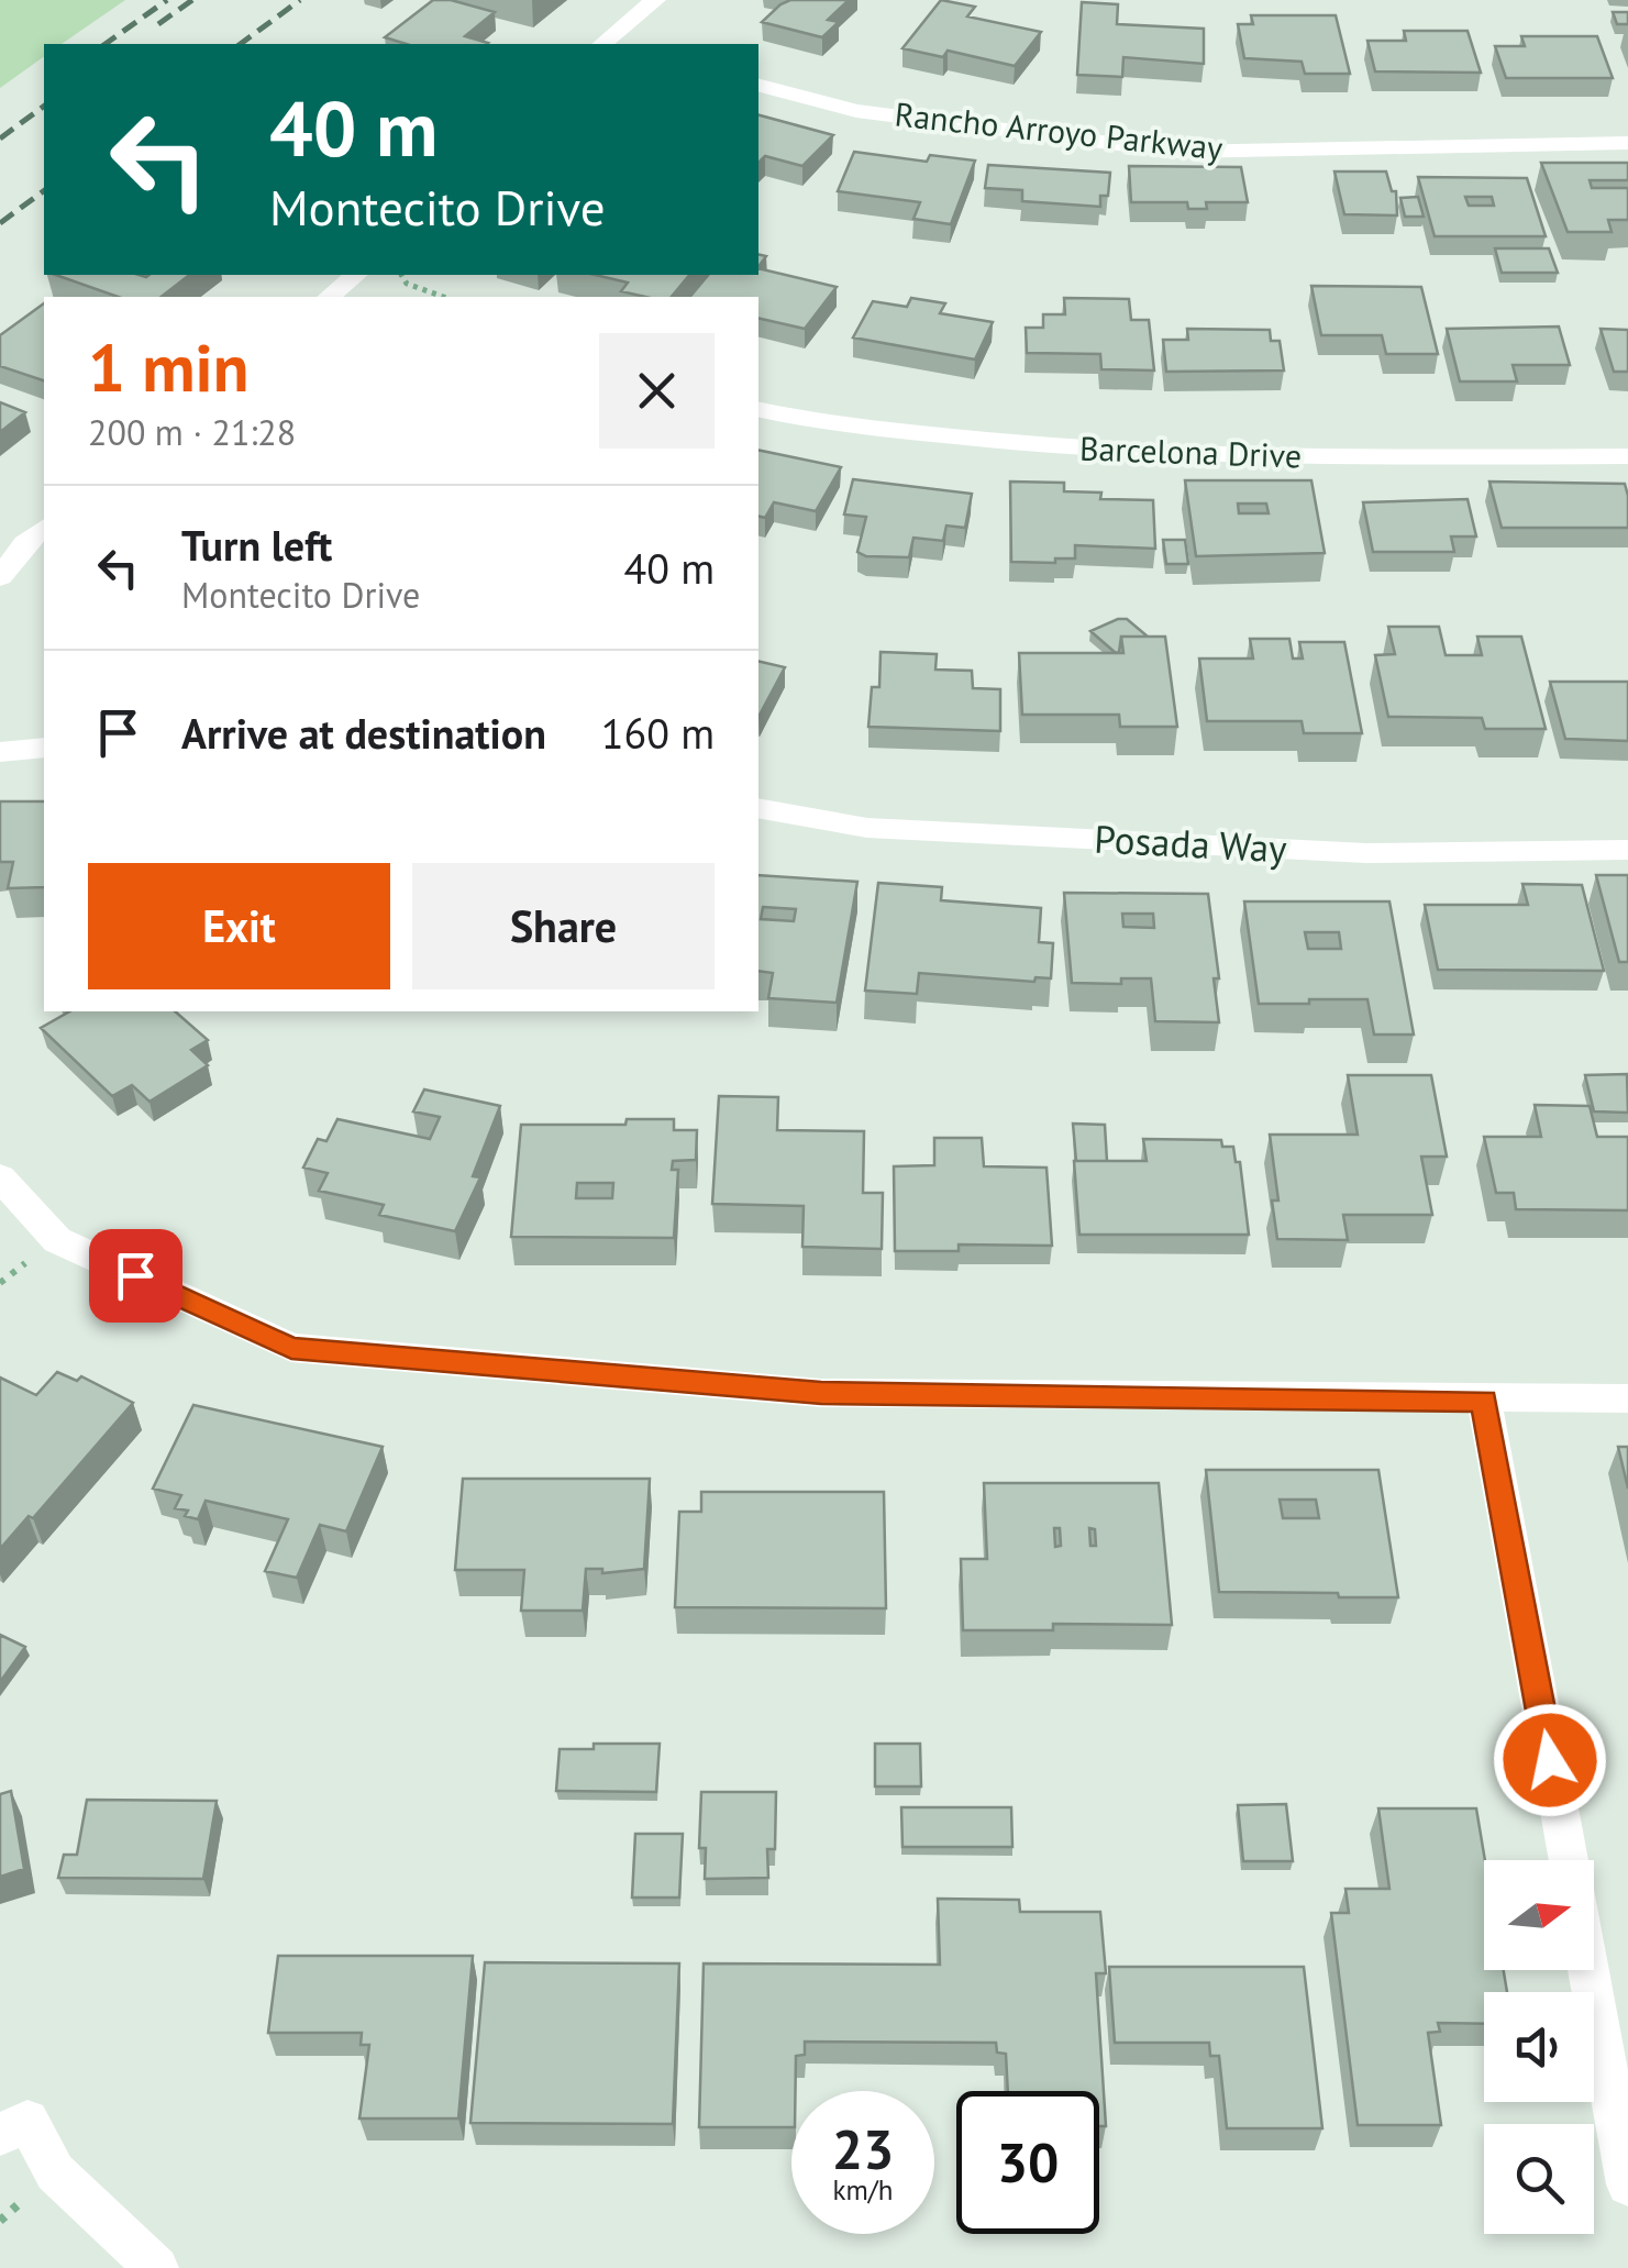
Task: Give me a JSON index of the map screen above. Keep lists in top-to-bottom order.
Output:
{
  "streets": {
    "street": ["Rancho Arroyo Parkway", "Barcelona Drive", "Posada Way"]
  },
  "north": "right",
  "page": {
    "turn": ["40 m", "Montecito Drive"],
    "heading": ["1 min", "200 m · 21:28"],
    "list": [
      {
        "name": "Turn left",
        "note": "Montecito Drive",
        "value": "40 m"
      },
      {
        "name": "Arrive at destination",
        "value": "160 m"
      }
    ],
    "buttons": ["Exit", "Share"],
    "speed": "23 km/h",
    "limit": "30"
  }
}
